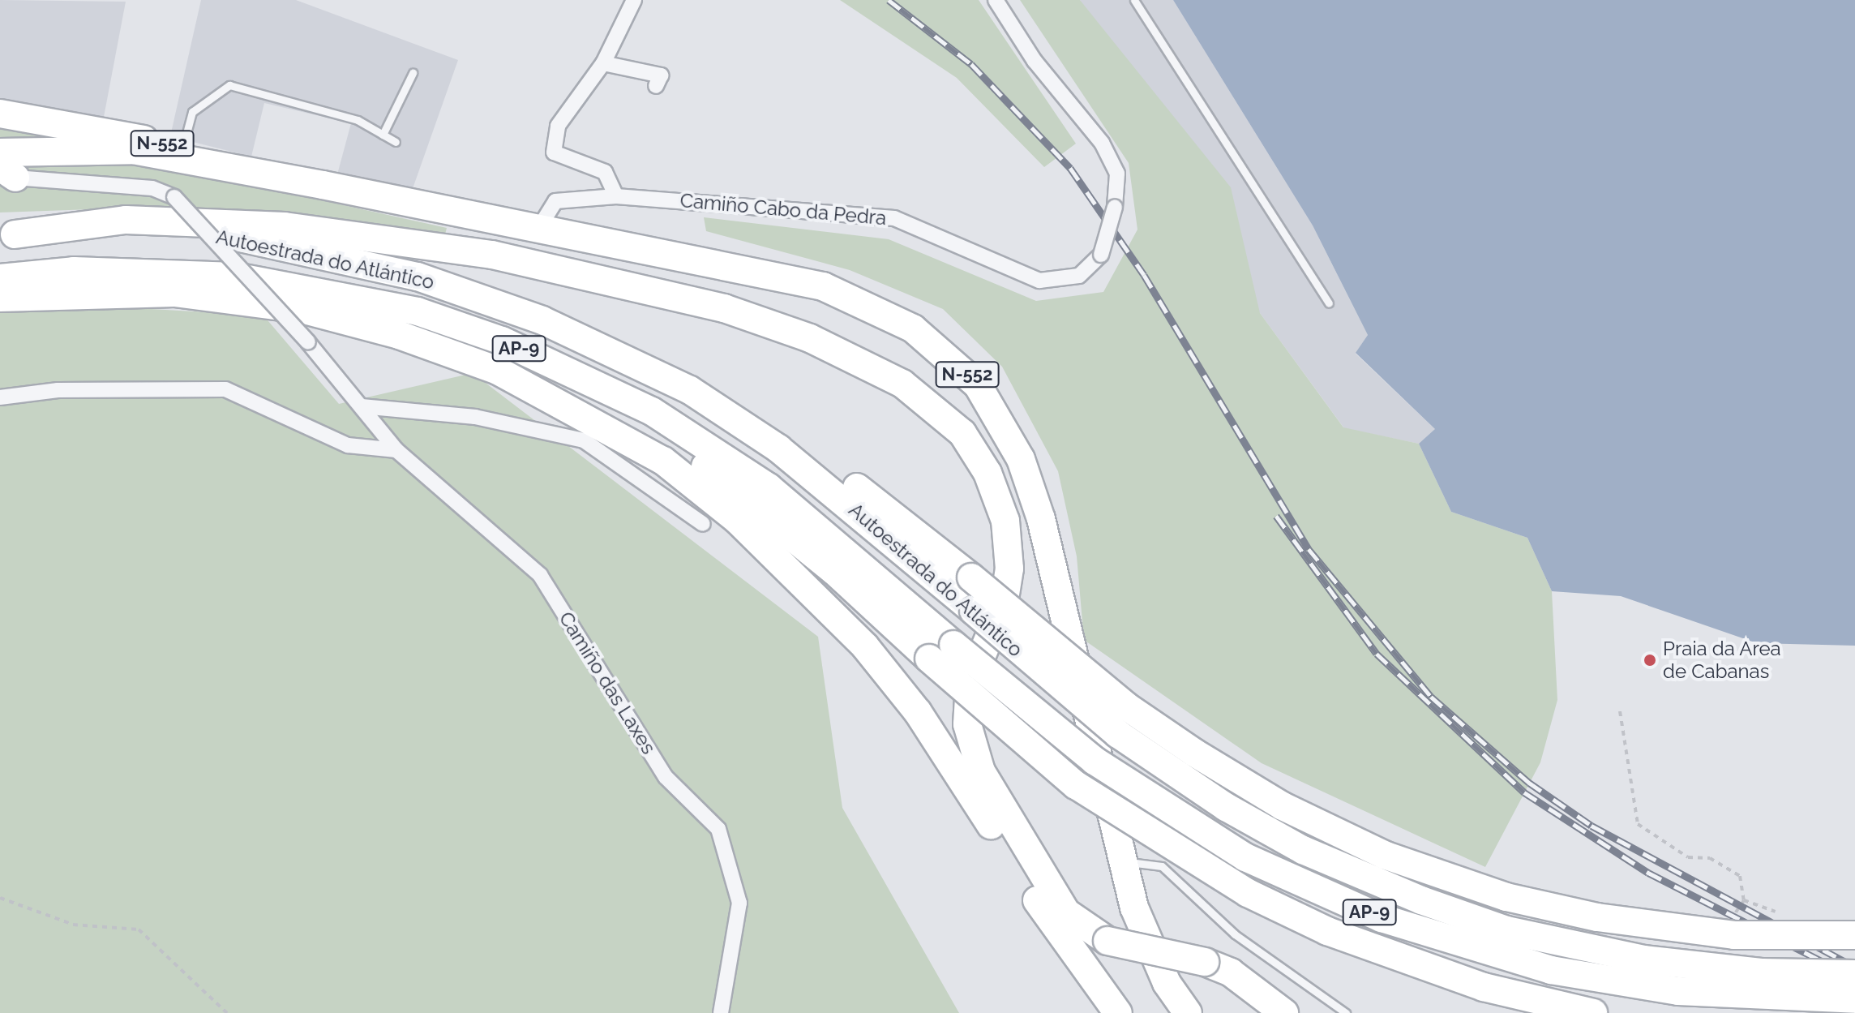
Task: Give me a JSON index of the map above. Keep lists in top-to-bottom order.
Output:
{
  "streets": {
    "highway": ["N-552", "Autoestrada do Atlántico", "AP-9"],
    "street": ["Camiño Cabo da Pedra", "Camiño das Laxes"]
  },
  "crossings": [
    ["N-552", "Camiño Cabo da Pedra"]
  ],
  "places": ["Praia da Area de Cabanas"]
}
